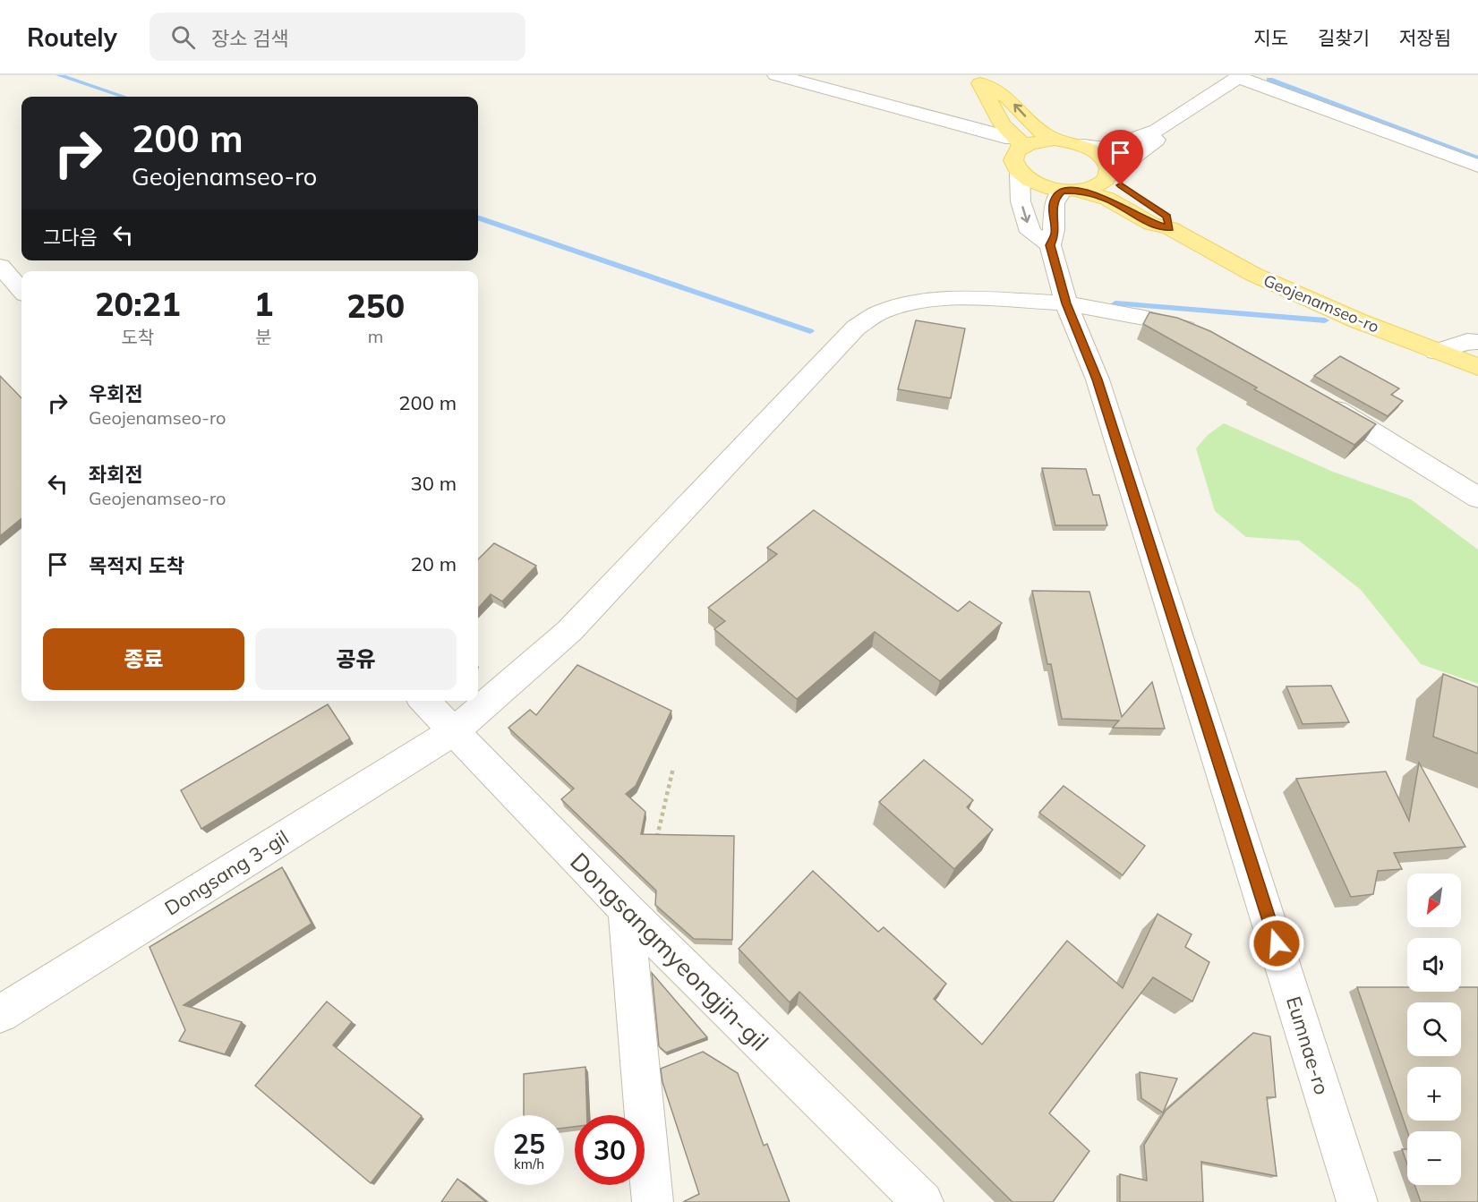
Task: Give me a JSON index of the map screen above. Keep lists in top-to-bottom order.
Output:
{
  "streets": {
    "main road": ["Geojenamseo-ro"],
    "street": ["Dongsang 3-gil", "Dongsangmyeongjin-gil", "Eumnae-ro"]
  },
  "crossings": [
    ["Geojenamseo-ro", "Eumnae-ro"],
    ["Dongsang 3-gil", "Dongsangmyeongjin-gil"],
    ["Dongsang 3-gil", "Eumnae-ro"]
  ],
  "north": "bottom left",
  "page": {
    "header": "Routely",
    "search": "장소 검색",
    "nav": ["지도", "길찾기", "저장됨"],
    "turn": ["200 m", "Geojenamseo-ro"],
    "then": "그다음",
    "eta": [
      "20:21",
      "도착",
      "1",
      "분",
      "250",
      "m"
    ],
    "list": [
      {
        "name": "우회전",
        "note": "Geojenamseo-ro",
        "value": "200 m"
      },
      {
        "name": "좌회전",
        "note": "Geojenamseo-ro",
        "value": "30 m"
      },
      {
        "name": "목적지 도착",
        "value": "20 m"
      }
    ],
    "buttons": ["종료", "공유"],
    "map_buttons": ["+", "−"],
    "speed": "25 km/h",
    "limit": "30"
  }
}
